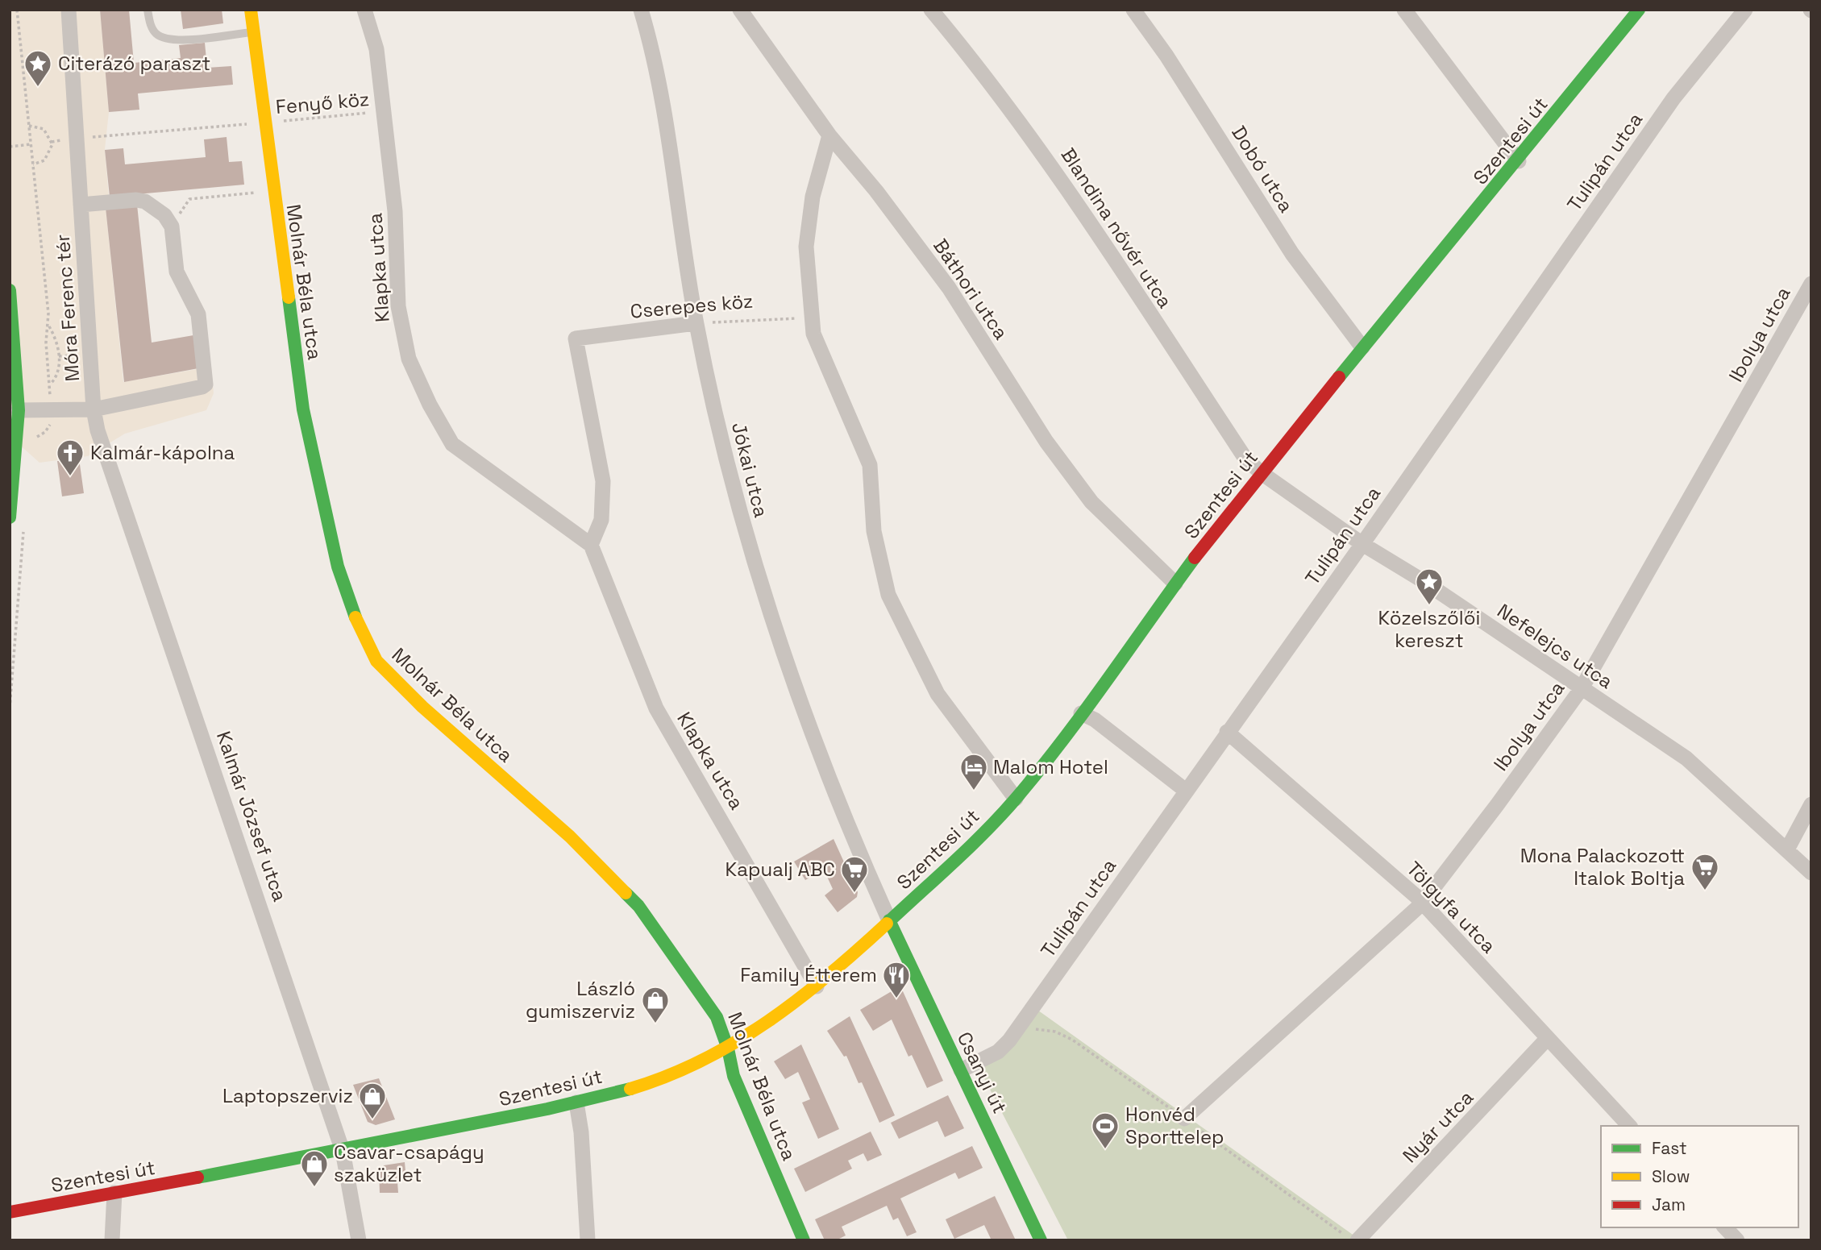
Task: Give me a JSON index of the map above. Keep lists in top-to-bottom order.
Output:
{
  "streets": {
    "street": [
      "Szentesi út",
      "Tulipán utca",
      "Dobó utca",
      "Blandina nővér utca",
      "Klapka utca",
      "Molnár Béla utca",
      "Báthori utca",
      "Cserepes köz",
      "Móra Ferenc tér",
      "Ibolya utca",
      "Jókai utca",
      "Nefelejcs utca",
      "Kalmár József utca",
      "Tölgyfa utca",
      "Csanyi út",
      "Nyár utca"
    ],
    "path": ["Fenyő köz"]
  },
  "crossings": [
    ["Fenyő köz", "Klapka utca"],
    ["Fenyő köz", "Molnár Béla utca"],
    ["Fenyő köz", "Móra Ferenc tér"],
    ["Szentesi út", "Dobó utca"],
    ["Szentesi út", "Blandina nővér utca"],
    ["Szentesi út", "Klapka utca"],
    ["Szentesi út", "Molnár Béla utca"],
    ["Szentesi út", "Báthori utca"],
    ["Szentesi út", "Jókai utca"],
    ["Szentesi út", "Nefelejcs utca"],
    ["Szentesi út", "Kalmár József utca"],
    ["Szentesi út", "Csanyi út"],
    ["Tulipán utca", "Nefelejcs utca"],
    ["Tulipán utca", "Tölgyfa utca"],
    ["Tulipán utca", "Csanyi út"],
    ["Blandina nővér utca", "Nefelejcs utca"],
    ["Klapka utca", "Cserepes köz"],
    ["Cserepes köz", "Jókai utca"],
    ["Móra Ferenc tér", "Kalmár József utca"],
    ["Ibolya utca", "Nefelejcs utca"],
    ["Ibolya utca", "Tölgyfa utca"],
    ["Jókai utca", "Csanyi út"],
    ["Tölgyfa utca", "Nyár utca"]
  ],
  "places": {
    "place": ["Citerázó paraszt", "Közelszőlői kereszt"],
    "church": ["Kalmár-kápolna"],
    "hotel": ["Malom Hotel"],
    "supermarket": ["Mona Palackozott Italok Boltja", "Kapualj ABC"],
    "restaurant": ["Family Étterem"],
    "shop": ["László gumiszerviz", "Laptopszerviz", "Csavar-csapágy szaküzlet"],
    "sports": ["Honvéd Sporttelep"]
  },
  "legend": ["Fast", "Slow", "Jam"]
}
